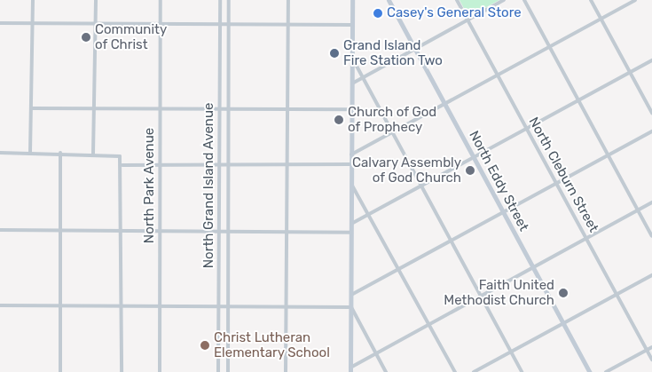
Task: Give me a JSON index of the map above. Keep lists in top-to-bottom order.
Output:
{
  "streets": {
    "main road": ["North Eddy Street"],
    "street": ["North Cleburn Street", "North Park Avenue", "North Grand Island Avenue"]
  },
  "places": [
    "Casey's General Store",
    "Community of Christ",
    "Grand Island Fire Station Two",
    "Church of God of Prophecy",
    "Calvary Assembly of God Church",
    "Faith United Methodist Church",
    "Christ Lutheran Elementary School"
  ]
}
